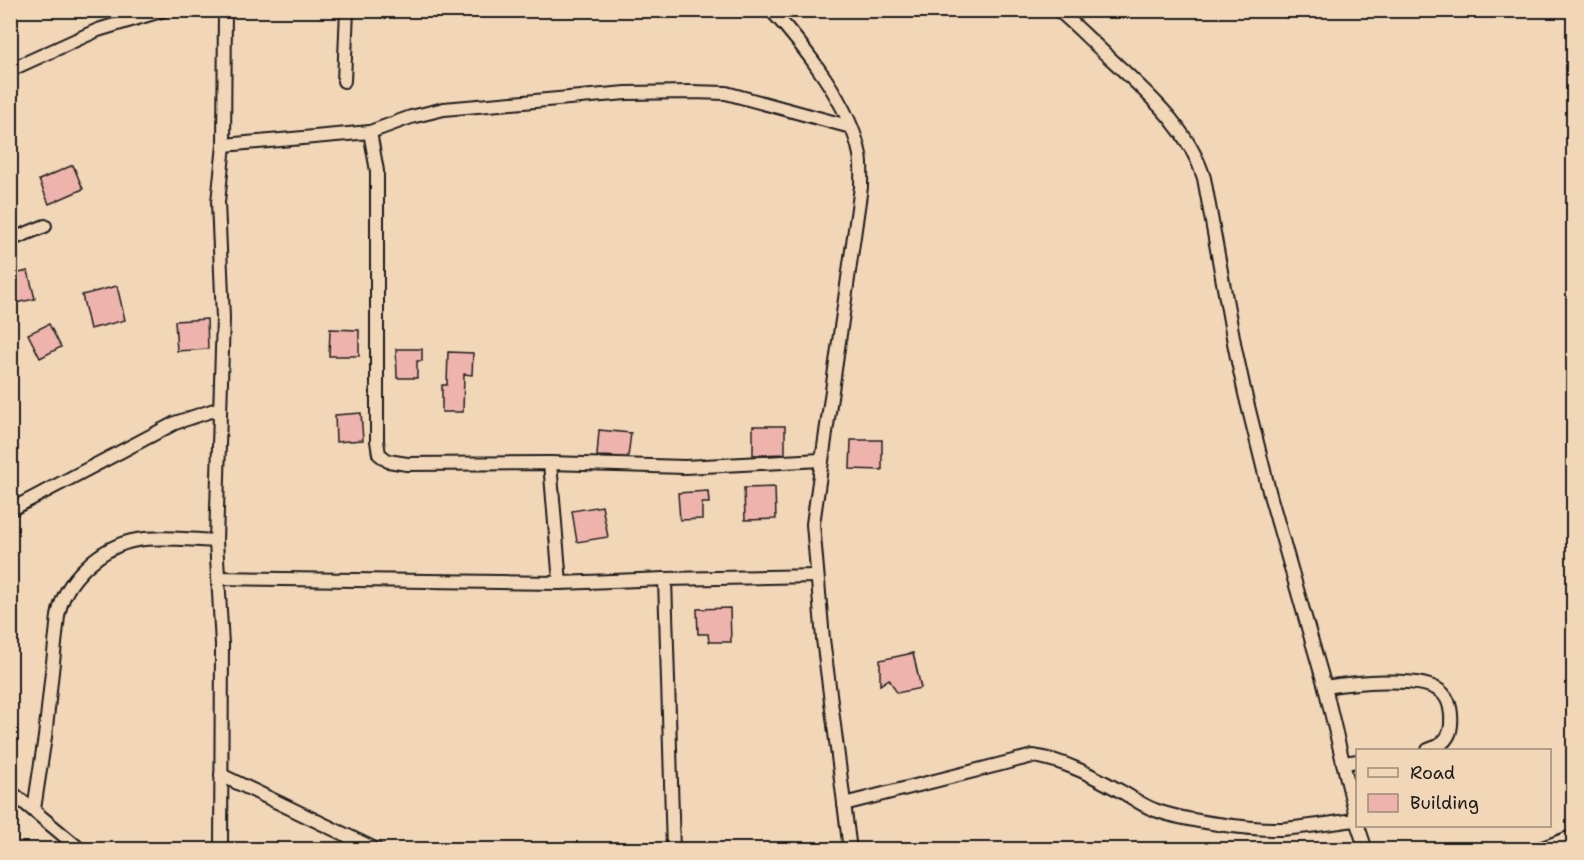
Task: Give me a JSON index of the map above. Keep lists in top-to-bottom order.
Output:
{
  "legend": ["Road", "Building"]
}
